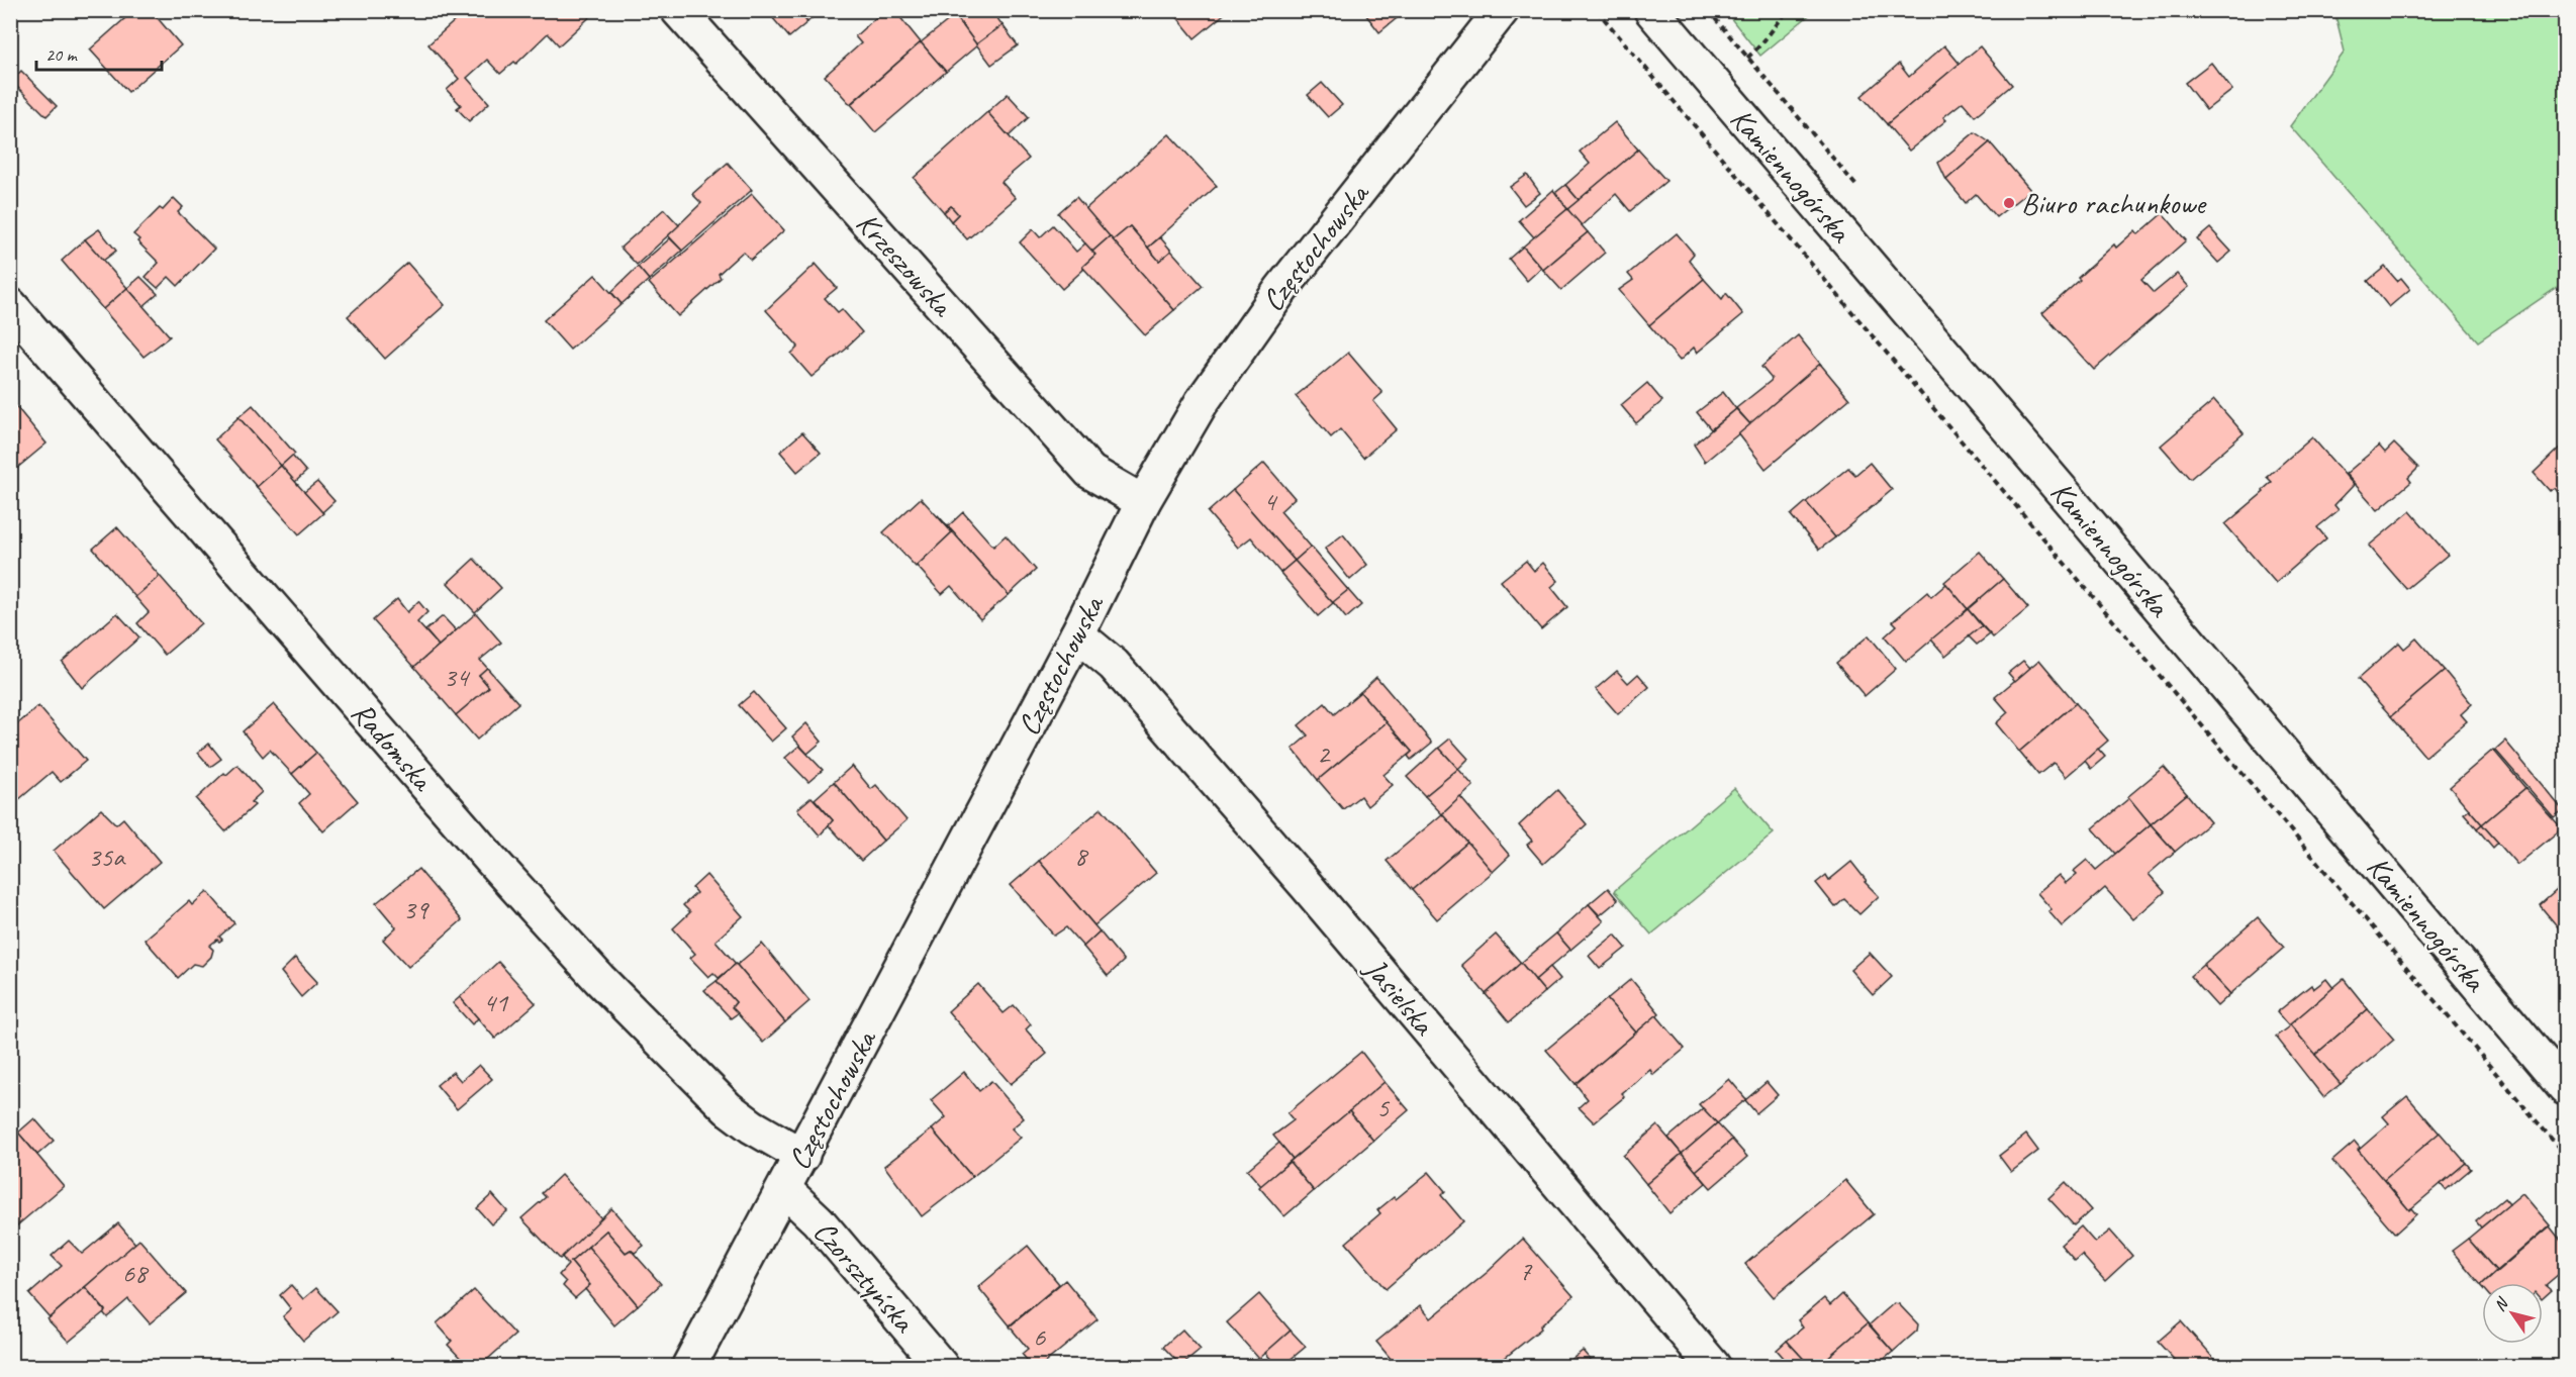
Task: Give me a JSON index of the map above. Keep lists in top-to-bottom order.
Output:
{
  "streets": {
    "street": [
      "Kamiennogórska",
      "Częstochowska",
      "Krzeszowska",
      "Radomska",
      "Jasielska",
      "Czorsztyńska"
    ]
  },
  "crossings": [
    ["Częstochowska", "Krzeszowska"],
    ["Częstochowska", "Radomska"],
    ["Częstochowska", "Jasielska"],
    ["Częstochowska", "Czorsztyńska"]
  ],
  "places": ["Biuro rachunkowe"],
  "house_numbers": [
    "4",
    "34",
    "2",
    "8",
    "35a",
    "39",
    "41",
    "5",
    "7",
    "68",
    "6"
  ],
  "scale_bar": "20 m",
  "north": "top left"
}
